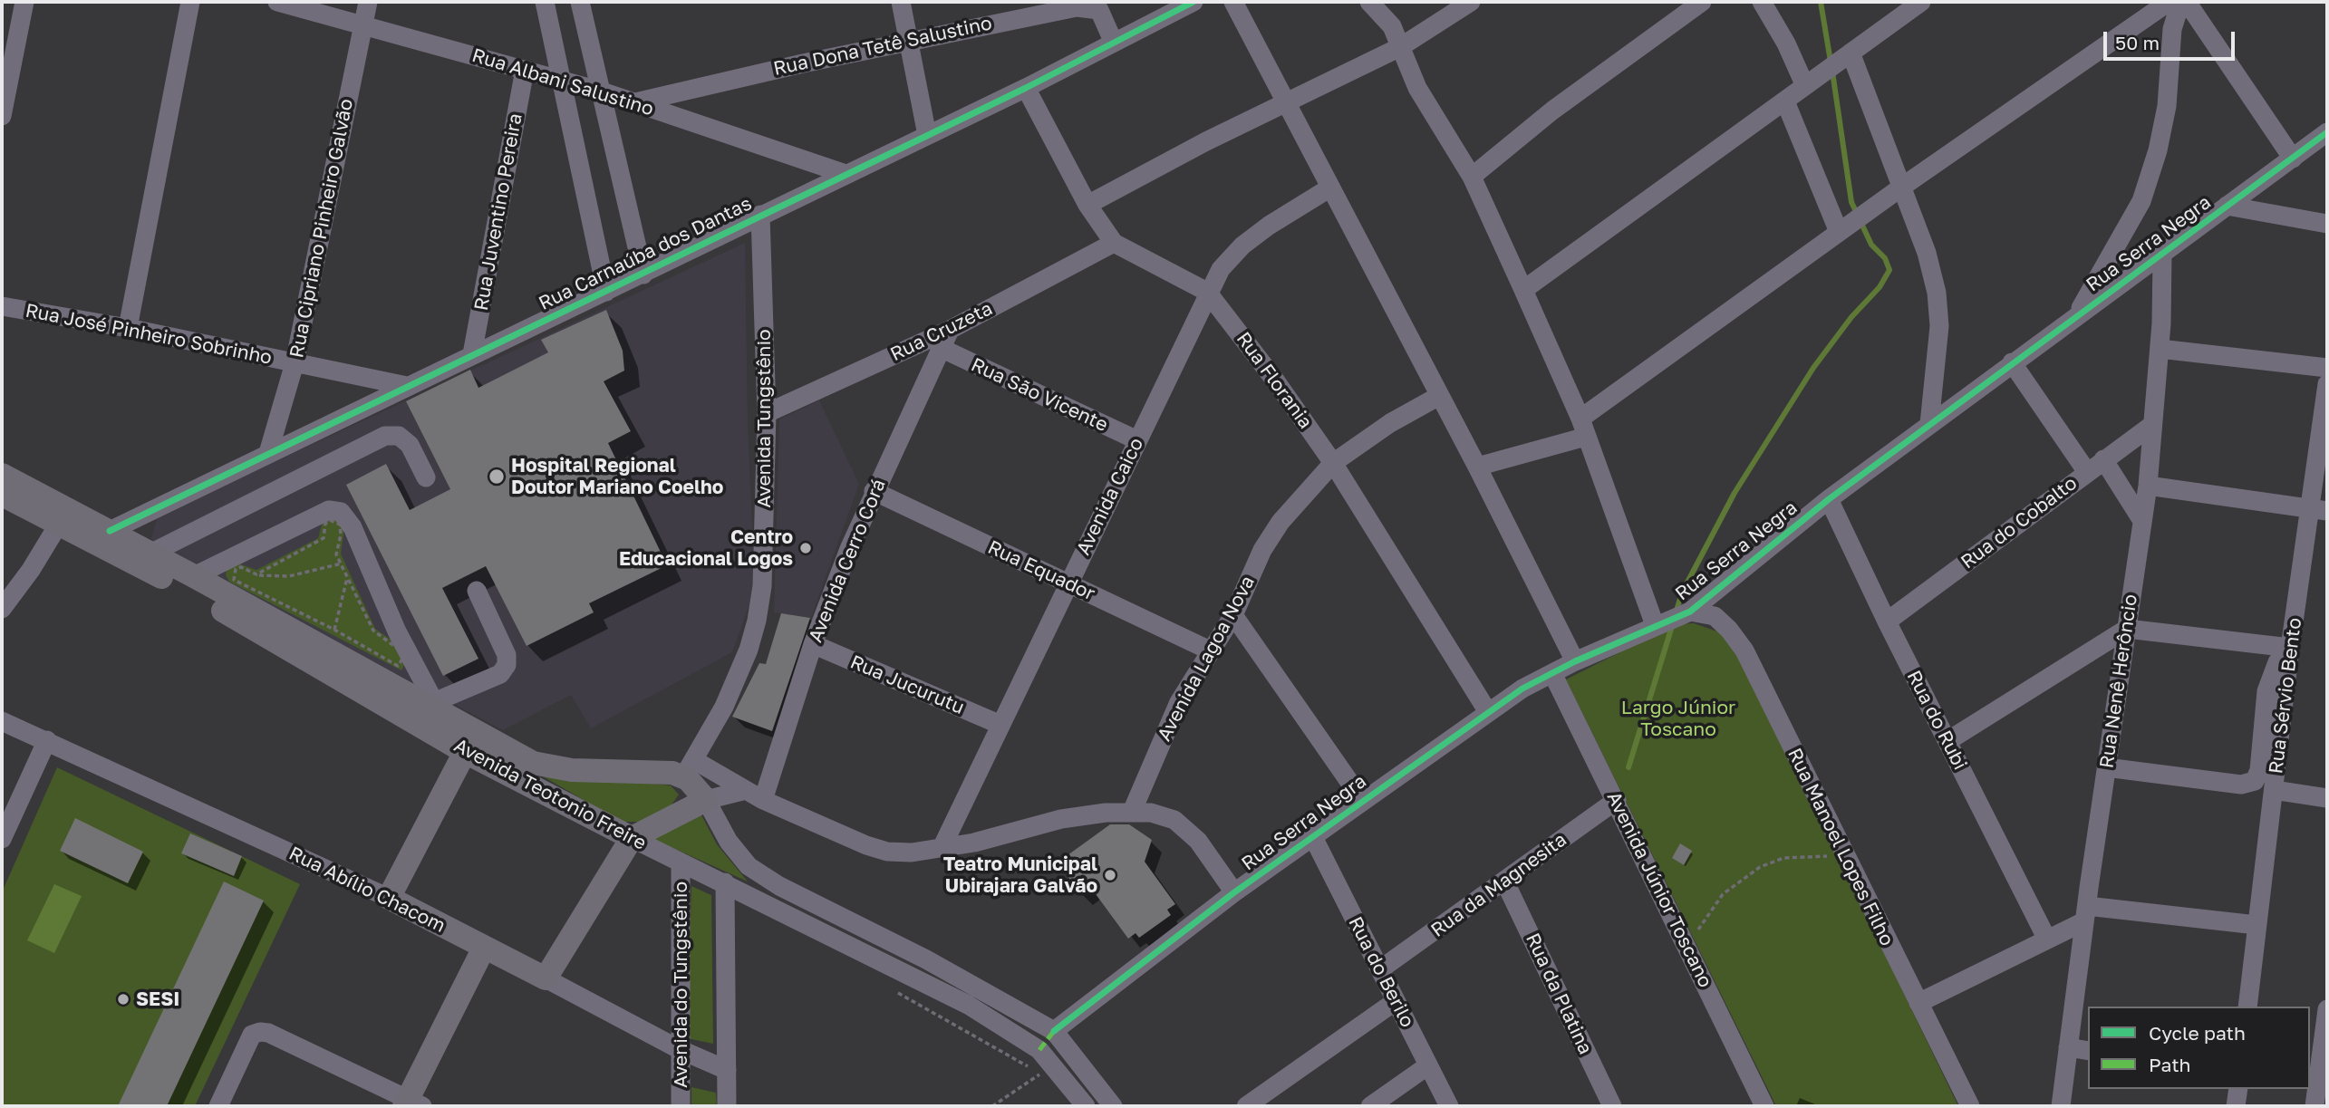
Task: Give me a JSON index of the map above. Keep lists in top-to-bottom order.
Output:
{
  "streets": {
    "main road": ["Avenida Teotonio Freire", "Rua Abílio Chacom"],
    "street": [
      "Rua Dona Tetê Salustino",
      "Rua Albani Salustino",
      "Rua Juventino Pereira",
      "Rua Cipriano Pinheiro Galvão",
      "Rua Serra Negra",
      "Rua Carnaúba dos Dantas",
      "Rua Cruzeta",
      "Rua José Pinheiro Sobrinho",
      "Rua Florania",
      "Rua São Vicente",
      "Avenida Tungstênio",
      "Avenida Caico",
      "Rua do Cobalto",
      "Avenida Cerro Corá",
      "Rua Equador",
      "Avenida Lagoa Nova",
      "Rua Nenê Herôncio",
      "Rua Jucurutu",
      "Rua Sérvio Bento",
      "Rua do Rubi",
      "Rua Manoel Lopes Filho",
      "Rua da Magnesita",
      "Avenida Júnior Toscano",
      "Rua do Berilo",
      "Avenida do Tungstênio",
      "Rua da Platina"
    ]
  },
  "crossings": [
    ["Rua Dona Tetê Salustino", "Rua Albani Salustino"],
    ["Rua Dona Tetê Salustino", "Rua Carnaúba dos Dantas"],
    ["Rua Albani Salustino", "Rua Juventino Pereira"],
    ["Rua Albani Salustino", "Rua Cipriano Pinheiro Galvão"],
    ["Rua Albani Salustino", "Rua Carnaúba dos Dantas"],
    ["Rua Juventino Pereira", "Rua Carnaúba dos Dantas"],
    ["Rua Cipriano Pinheiro Galvão", "Rua Carnaúba dos Dantas"],
    ["Rua Cipriano Pinheiro Galvão", "Rua José Pinheiro Sobrinho"],
    ["Rua Serra Negra", "Rua Florania"],
    ["Rua Serra Negra", "Rua Nenê Herôncio"],
    ["Rua Serra Negra", "Rua do Rubi"],
    ["Rua Serra Negra", "Rua Manoel Lopes Filho"],
    ["Rua Serra Negra", "Avenida Júnior Toscano"],
    ["Rua Serra Negra", "Rua do Berilo"],
    ["Rua Carnaúba dos Dantas", "Rua José Pinheiro Sobrinho"],
    ["Rua Carnaúba dos Dantas", "Rua Florania"],
    ["Rua Carnaúba dos Dantas", "Avenida Tungstênio"],
    ["Rua Carnaúba dos Dantas", "Avenida Teotonio Freire"],
    ["Rua Cruzeta", "Rua Florania"],
    ["Rua Cruzeta", "Avenida Tungstênio"],
    ["Rua Cruzeta", "Avenida Cerro Corá"],
    ["Rua Florania", "Avenida Caico"],
    ["Rua Florania", "Avenida Lagoa Nova"],
    ["Rua São Vicente", "Avenida Caico"],
    ["Rua São Vicente", "Avenida Cerro Corá"],
    ["Avenida Tungstênio", "Avenida Teotonio Freire"],
    ["Avenida Caico", "Rua Equador"],
    ["Avenida Caico", "Rua Jucurutu"],
    ["Rua do Cobalto", "Rua Nenê Herôncio"],
    ["Rua do Cobalto", "Rua do Rubi"],
    ["Avenida Cerro Corá", "Rua Equador"],
    ["Avenida Cerro Corá", "Rua Jucurutu"],
    ["Rua Equador", "Avenida Lagoa Nova"],
    ["Avenida Teotonio Freire", "Avenida do Tungstênio"],
    ["Rua da Magnesita", "Avenida Júnior Toscano"],
    ["Rua da Magnesita", "Rua do Berilo"],
    ["Rua da Magnesita", "Rua da Platina"],
    ["Rua Abílio Chacom", "Avenida do Tungstênio"]
  ],
  "parks": ["Largo Júnior Toscano"],
  "places": [
    "Hospital Regional Doutor Mariano Coelho",
    "Centro Educacional Logos",
    "Teatro Municipal Ubirajara Galvão",
    "SESI"
  ],
  "legend": ["Cycle path", "Path"],
  "scale_bar": "50 m"
}
